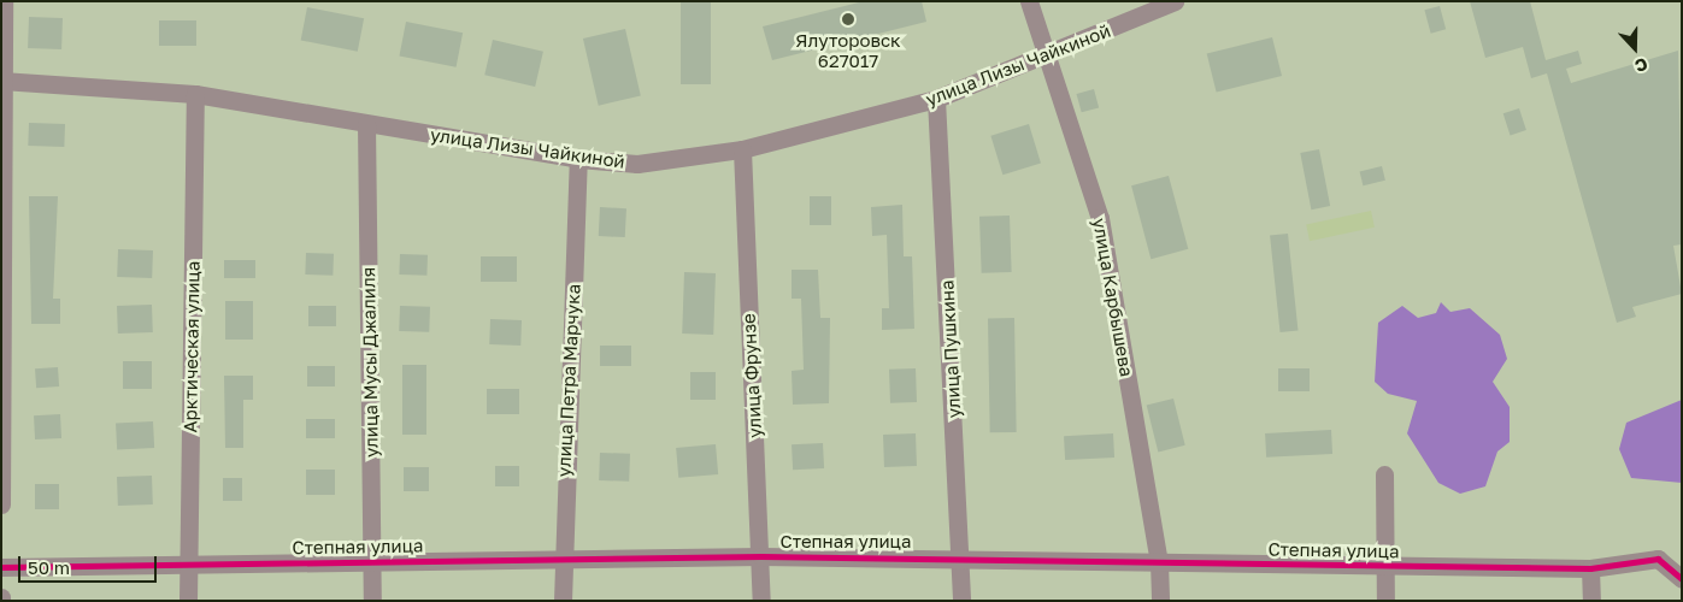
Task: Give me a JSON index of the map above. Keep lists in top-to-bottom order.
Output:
{
  "streets": {
    "street": [
      "улица Лизы Чайкиной",
      "улица Карбышева",
      "Арктическая улица",
      "улица Пушкина",
      "улица Мусы Джалиля",
      "улица Фрунзе",
      "улица Петра Марчука",
      "Степная улица"
    ]
  },
  "crossings": [
    ["улица Лизы Чайкиной", "улица Карбышева"],
    ["улица Лизы Чайкиной", "Арктическая улица"],
    ["улица Лизы Чайкиной", "улица Пушкина"],
    ["улица Лизы Чайкиной", "улица Мусы Джалиля"],
    ["улица Лизы Чайкиной", "улица Фрунзе"],
    ["улица Лизы Чайкиной", "улица Петра Марчука"],
    ["улица Карбышева", "Степная улица"],
    ["Арктическая улица", "Степная улица"],
    ["улица Пушкина", "Степная улица"],
    ["улица Мусы Джалиля", "Степная улица"],
    ["улица Фрунзе", "Степная улица"],
    ["улица Петра Марчука", "Степная улица"]
  ],
  "places": ["Ялуторовск 627017"],
  "scale_bar": "50 m",
  "north": "bottom"
}
